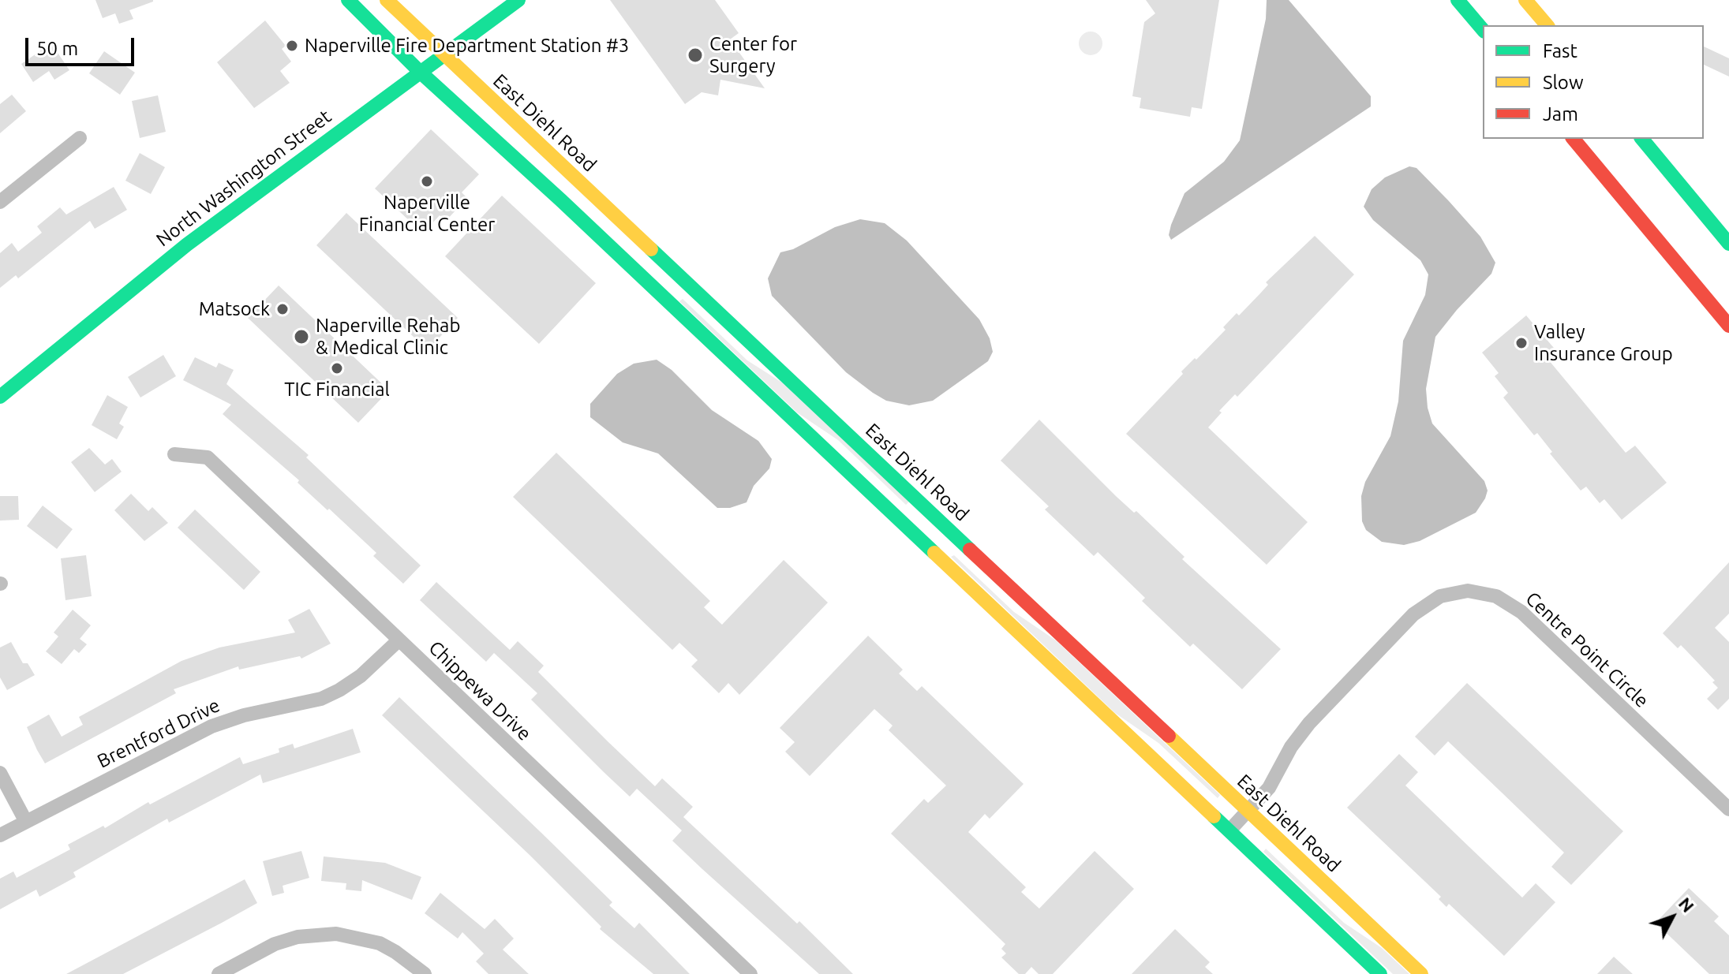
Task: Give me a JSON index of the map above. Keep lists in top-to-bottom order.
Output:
{
  "streets": {
    "main road": ["East Diehl Road", "North Washington Street"],
    "street": ["Centre Point Circle", "Chippewa Drive", "Brentford Drive"]
  },
  "crossings": [
    ["East Diehl Road", "North Washington Street"],
    ["East Diehl Road", "Centre Point Circle"],
    ["Chippewa Drive", "Brentford Drive"]
  ],
  "places": [
    "Naperville Fire Department Station #3",
    "Center for Surgery",
    "Naperville Financial Center",
    "Matsock",
    "Naperville Rehab & Medical Clinic",
    "Valley Insurance Group",
    "TIC Financial"
  ],
  "legend": ["Fast", "Slow", "Jam"],
  "scale_bar": "50 m",
  "north": "top right"
}
